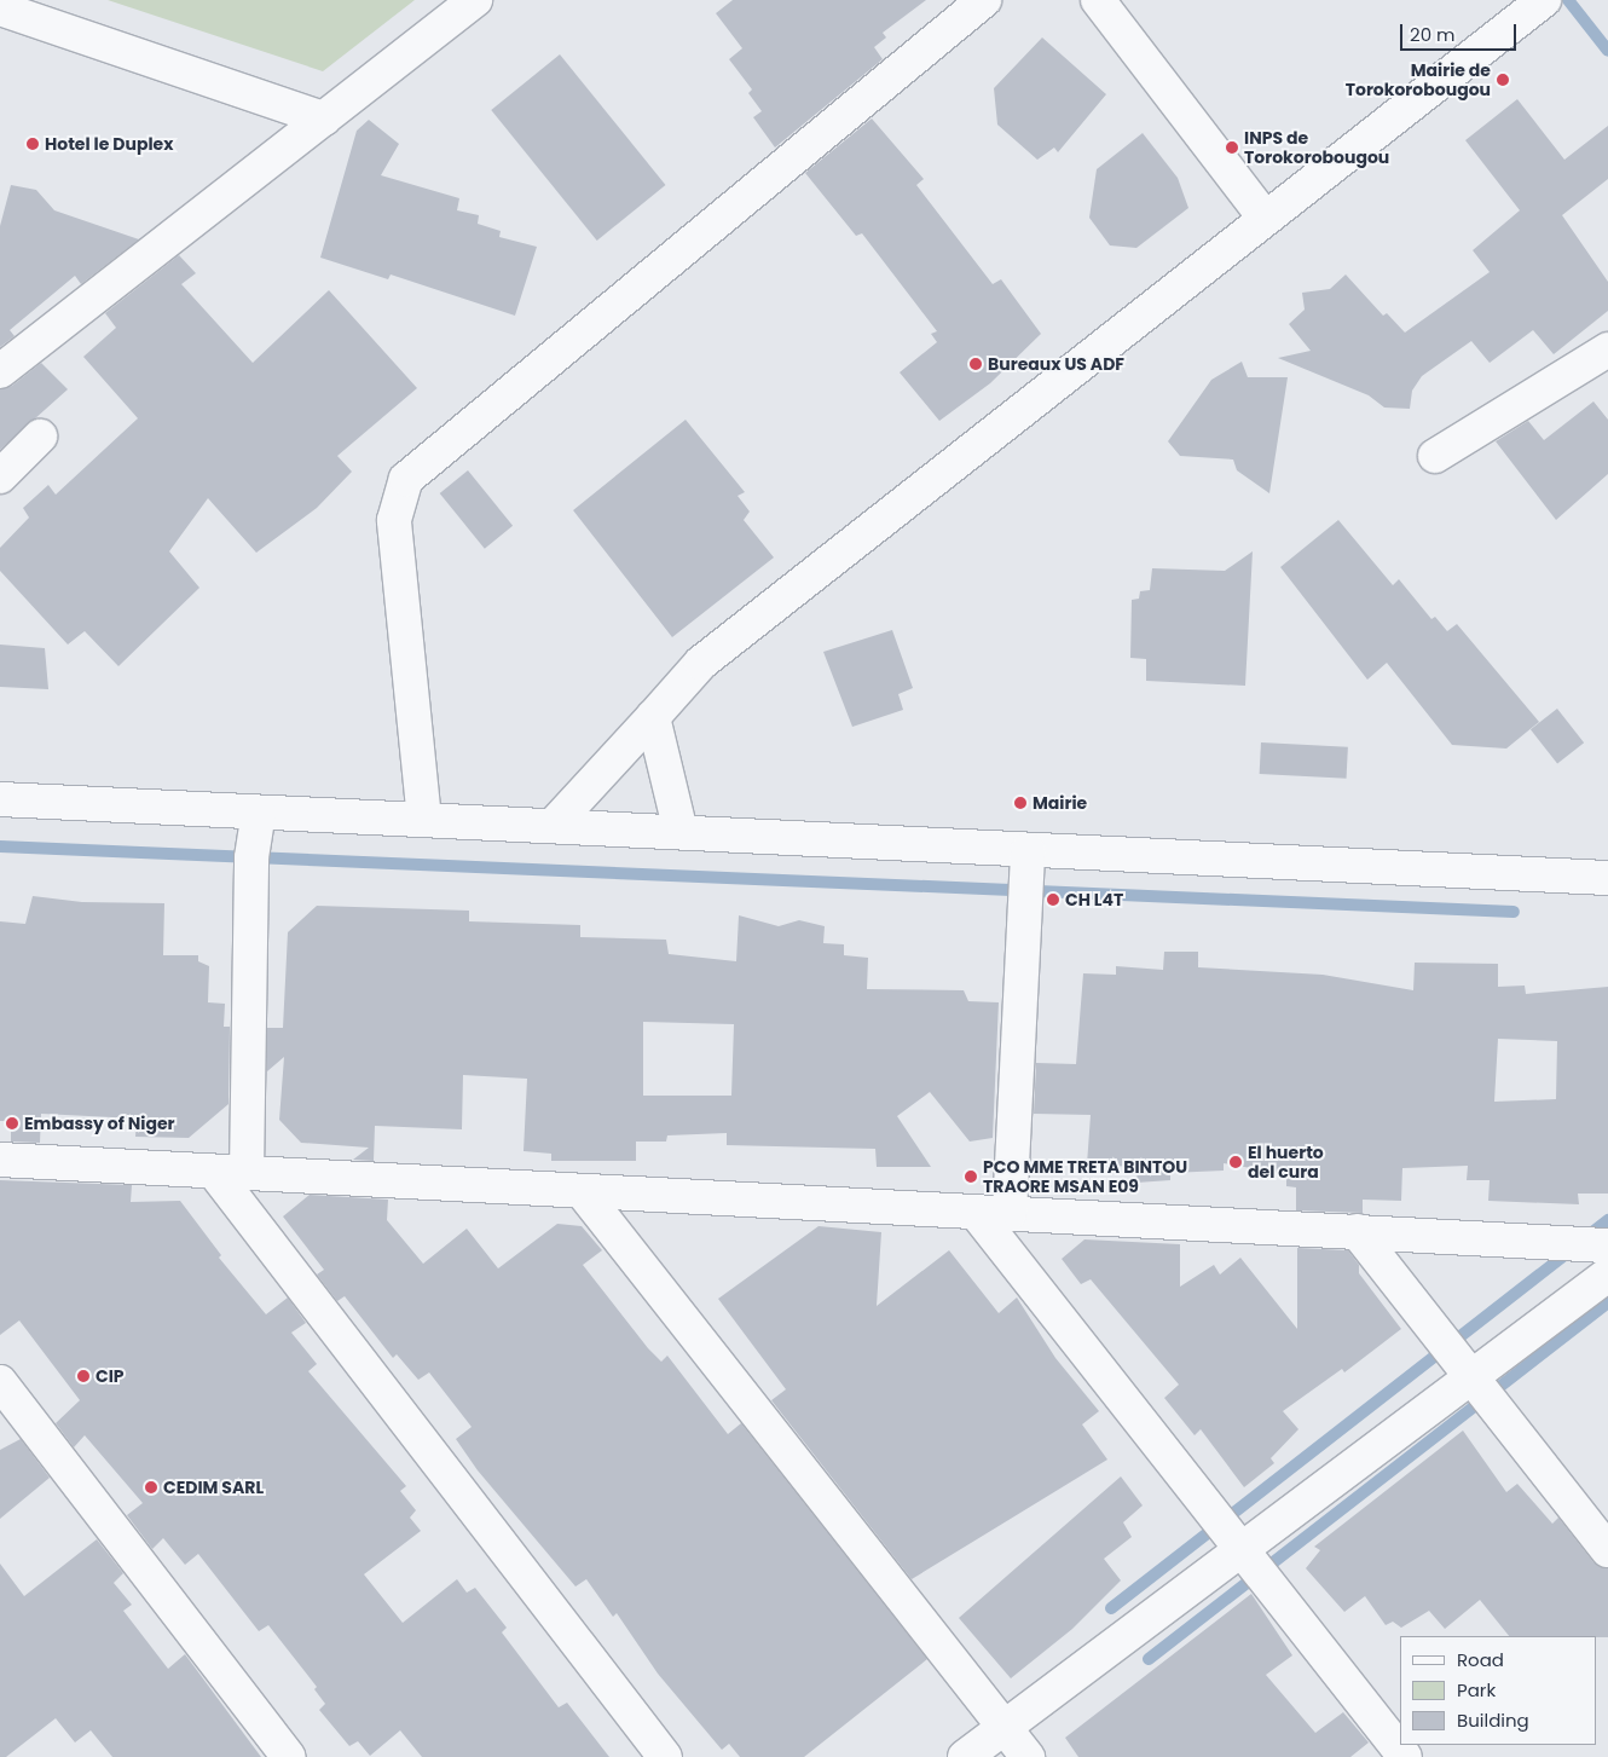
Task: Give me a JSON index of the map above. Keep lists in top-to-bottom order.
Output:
{
  "places": [
    "Mairie de Torokorobougou",
    "Hotel le Duplex",
    "INPS de Torokorobougou",
    "Bureaux US ADF",
    "Mairie",
    "CH L4T",
    "Embassy of Niger",
    "El huerto del cura",
    "PCO MME TRETA BINTOU TRAORE MSAN E09",
    "CIP",
    "CEDIM SARL"
  ],
  "legend": ["Road", "Park", "Building"],
  "scale_bar": "20 m"
}
